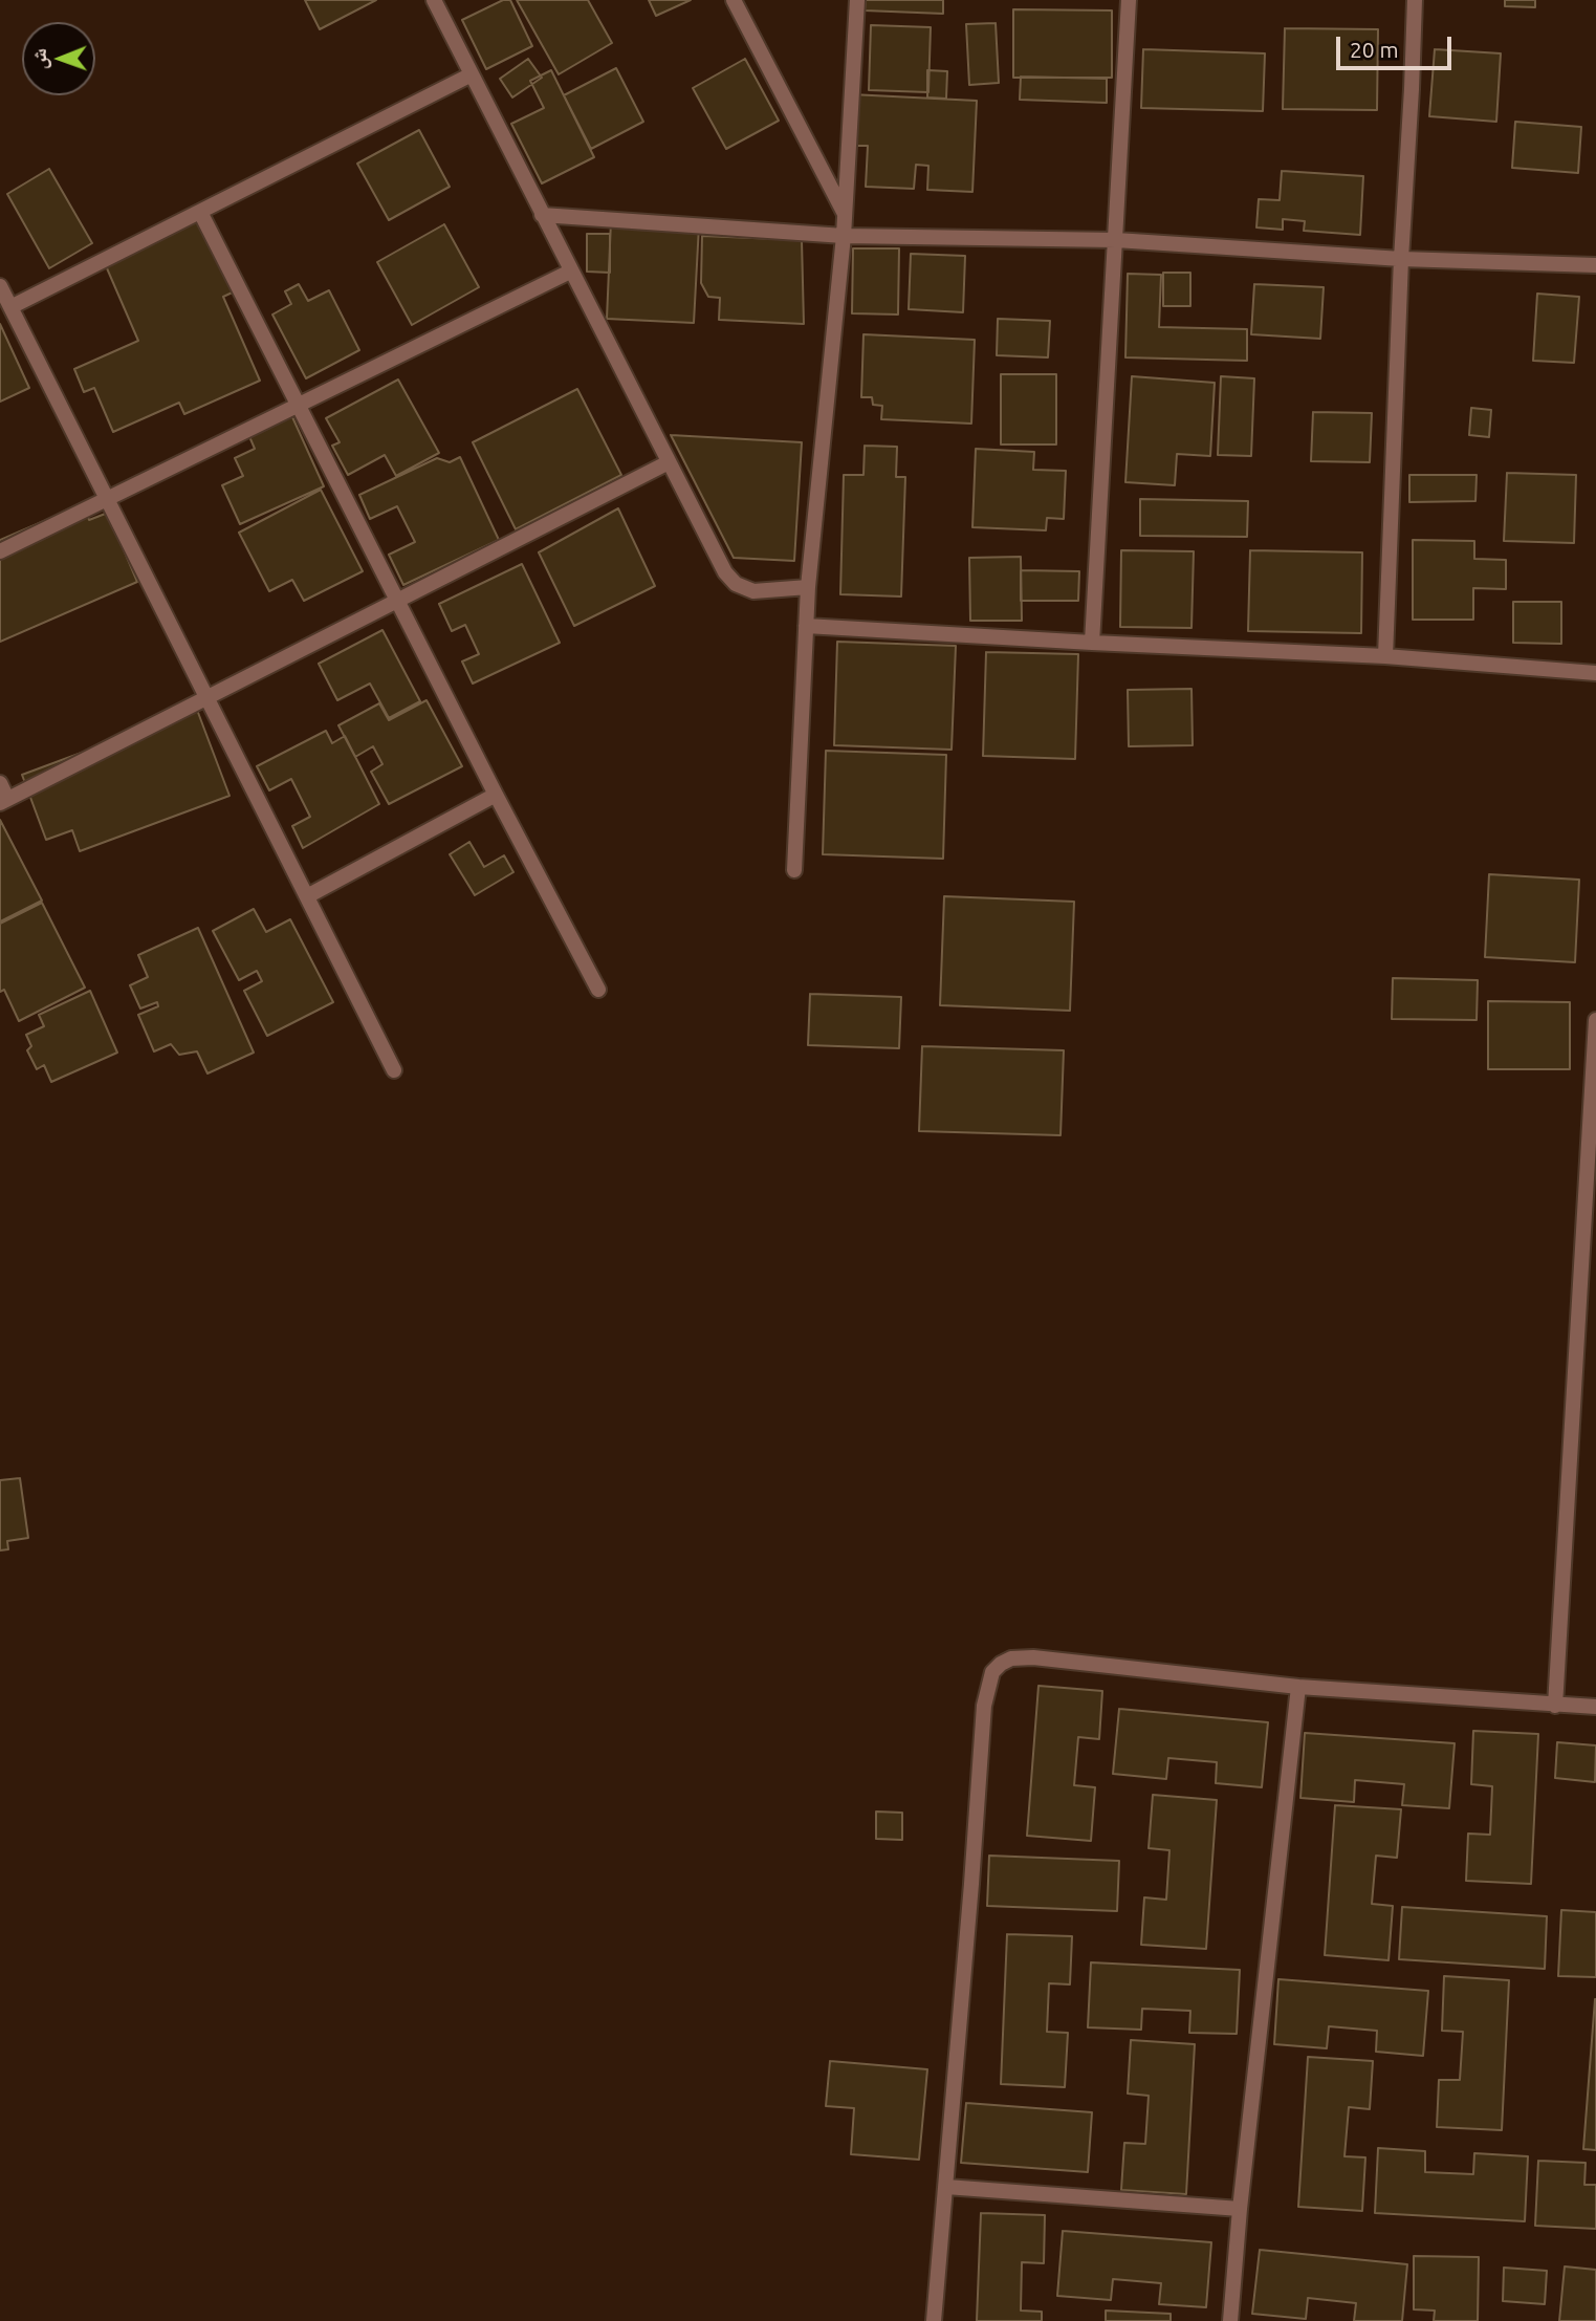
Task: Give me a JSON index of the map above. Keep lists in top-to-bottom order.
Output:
{
  "scale_bar": "20 m",
  "north": "left"
}
